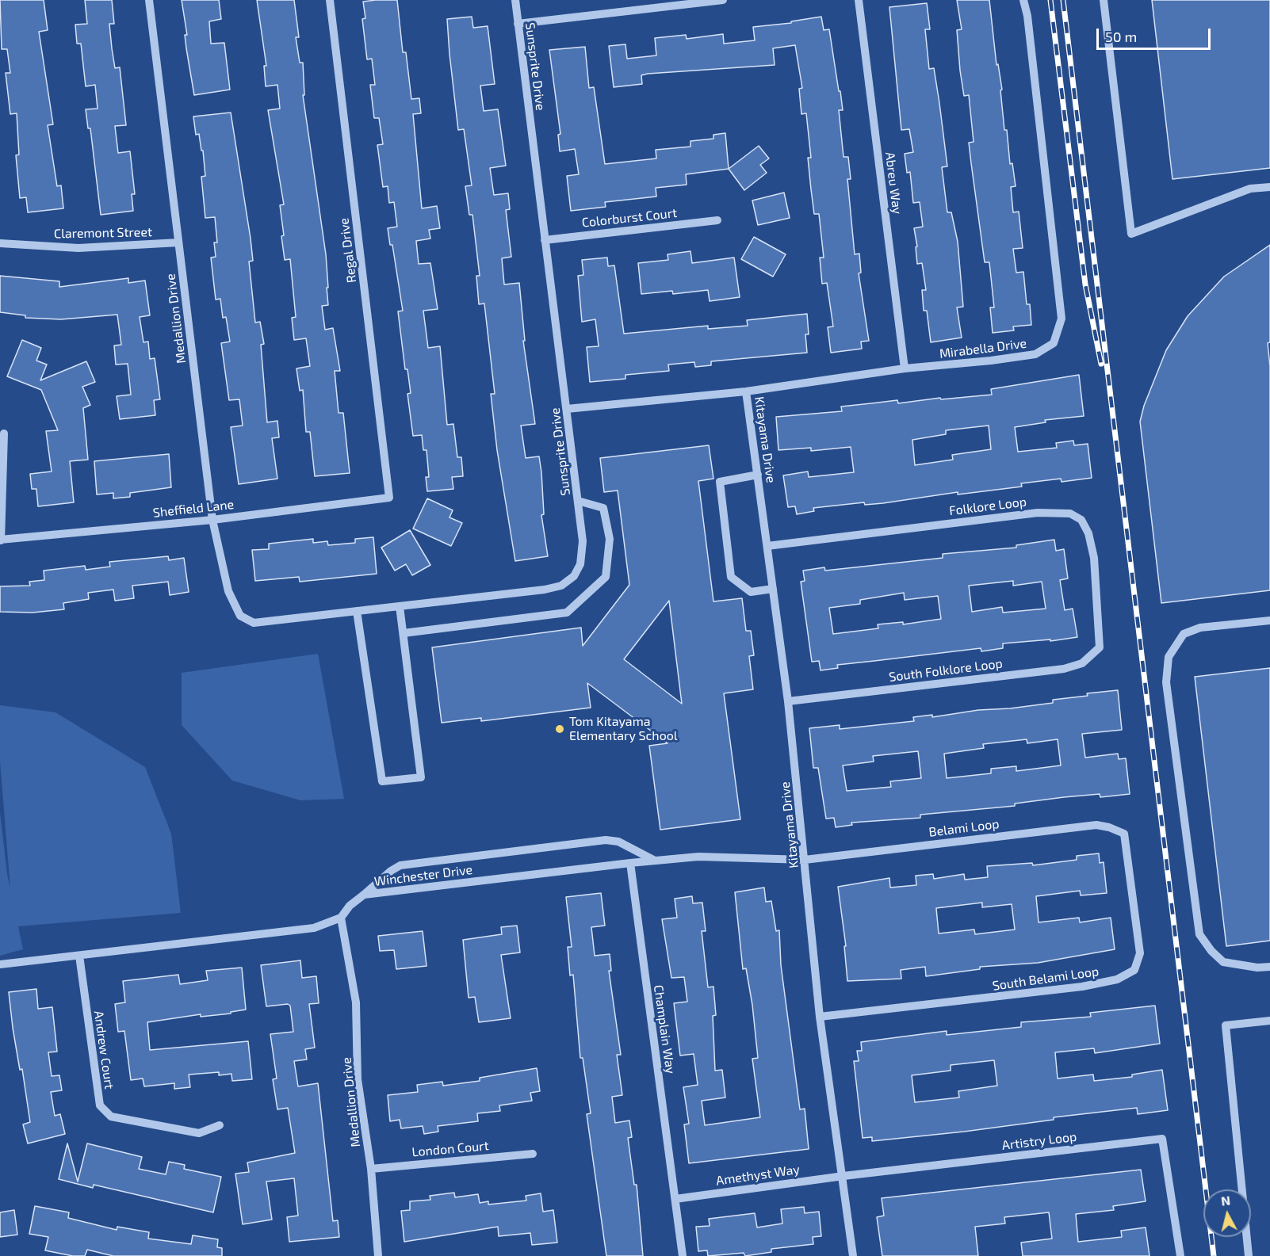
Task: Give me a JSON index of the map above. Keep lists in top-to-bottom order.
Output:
{
  "streets": {
    "street": [
      "Sunsprite Drive",
      "Abreu Way",
      "Colorburst Court",
      "Claremont Street",
      "Regal Drive",
      "Medallion Drive",
      "Mirabella Drive",
      "Kitayama Drive",
      "Folklore Loop",
      "Sheffield Lane",
      "South Folklore Loop",
      "Belami Loop",
      "Winchester Drive",
      "South Belami Loop",
      "Champlain Way",
      "Andrew Court",
      "Artistry Loop",
      "London Court",
      "Amethyst Way"
    ]
  },
  "crossings": [
    ["Sunsprite Drive", "Colorburst Court"],
    ["Sunsprite Drive", "Medallion Drive"],
    ["Sunsprite Drive", "Mirabella Drive"],
    ["Abreu Way", "Mirabella Drive"],
    ["Claremont Street", "Medallion Drive"],
    ["Regal Drive", "Sheffield Lane"],
    ["Medallion Drive", "Sheffield Lane"],
    ["Medallion Drive", "Winchester Drive"],
    ["Medallion Drive", "London Court"],
    ["Mirabella Drive", "Kitayama Drive"],
    ["Kitayama Drive", "Folklore Loop"],
    ["Kitayama Drive", "South Folklore Loop"],
    ["Kitayama Drive", "Belami Loop"],
    ["Kitayama Drive", "Winchester Drive"],
    ["Kitayama Drive", "South Belami Loop"],
    ["Kitayama Drive", "Artistry Loop"],
    ["Kitayama Drive", "Amethyst Way"],
    ["Folklore Loop", "South Folklore Loop"],
    ["Belami Loop", "Winchester Drive"],
    ["Belami Loop", "South Belami Loop"],
    ["Winchester Drive", "Champlain Way"],
    ["Winchester Drive", "Andrew Court"],
    ["Champlain Way", "Amethyst Way"],
    ["Artistry Loop", "Amethyst Way"]
  ],
  "places": ["Tom Kitayama Elementary School"],
  "scale_bar": "50 m",
  "north": "top"
}
